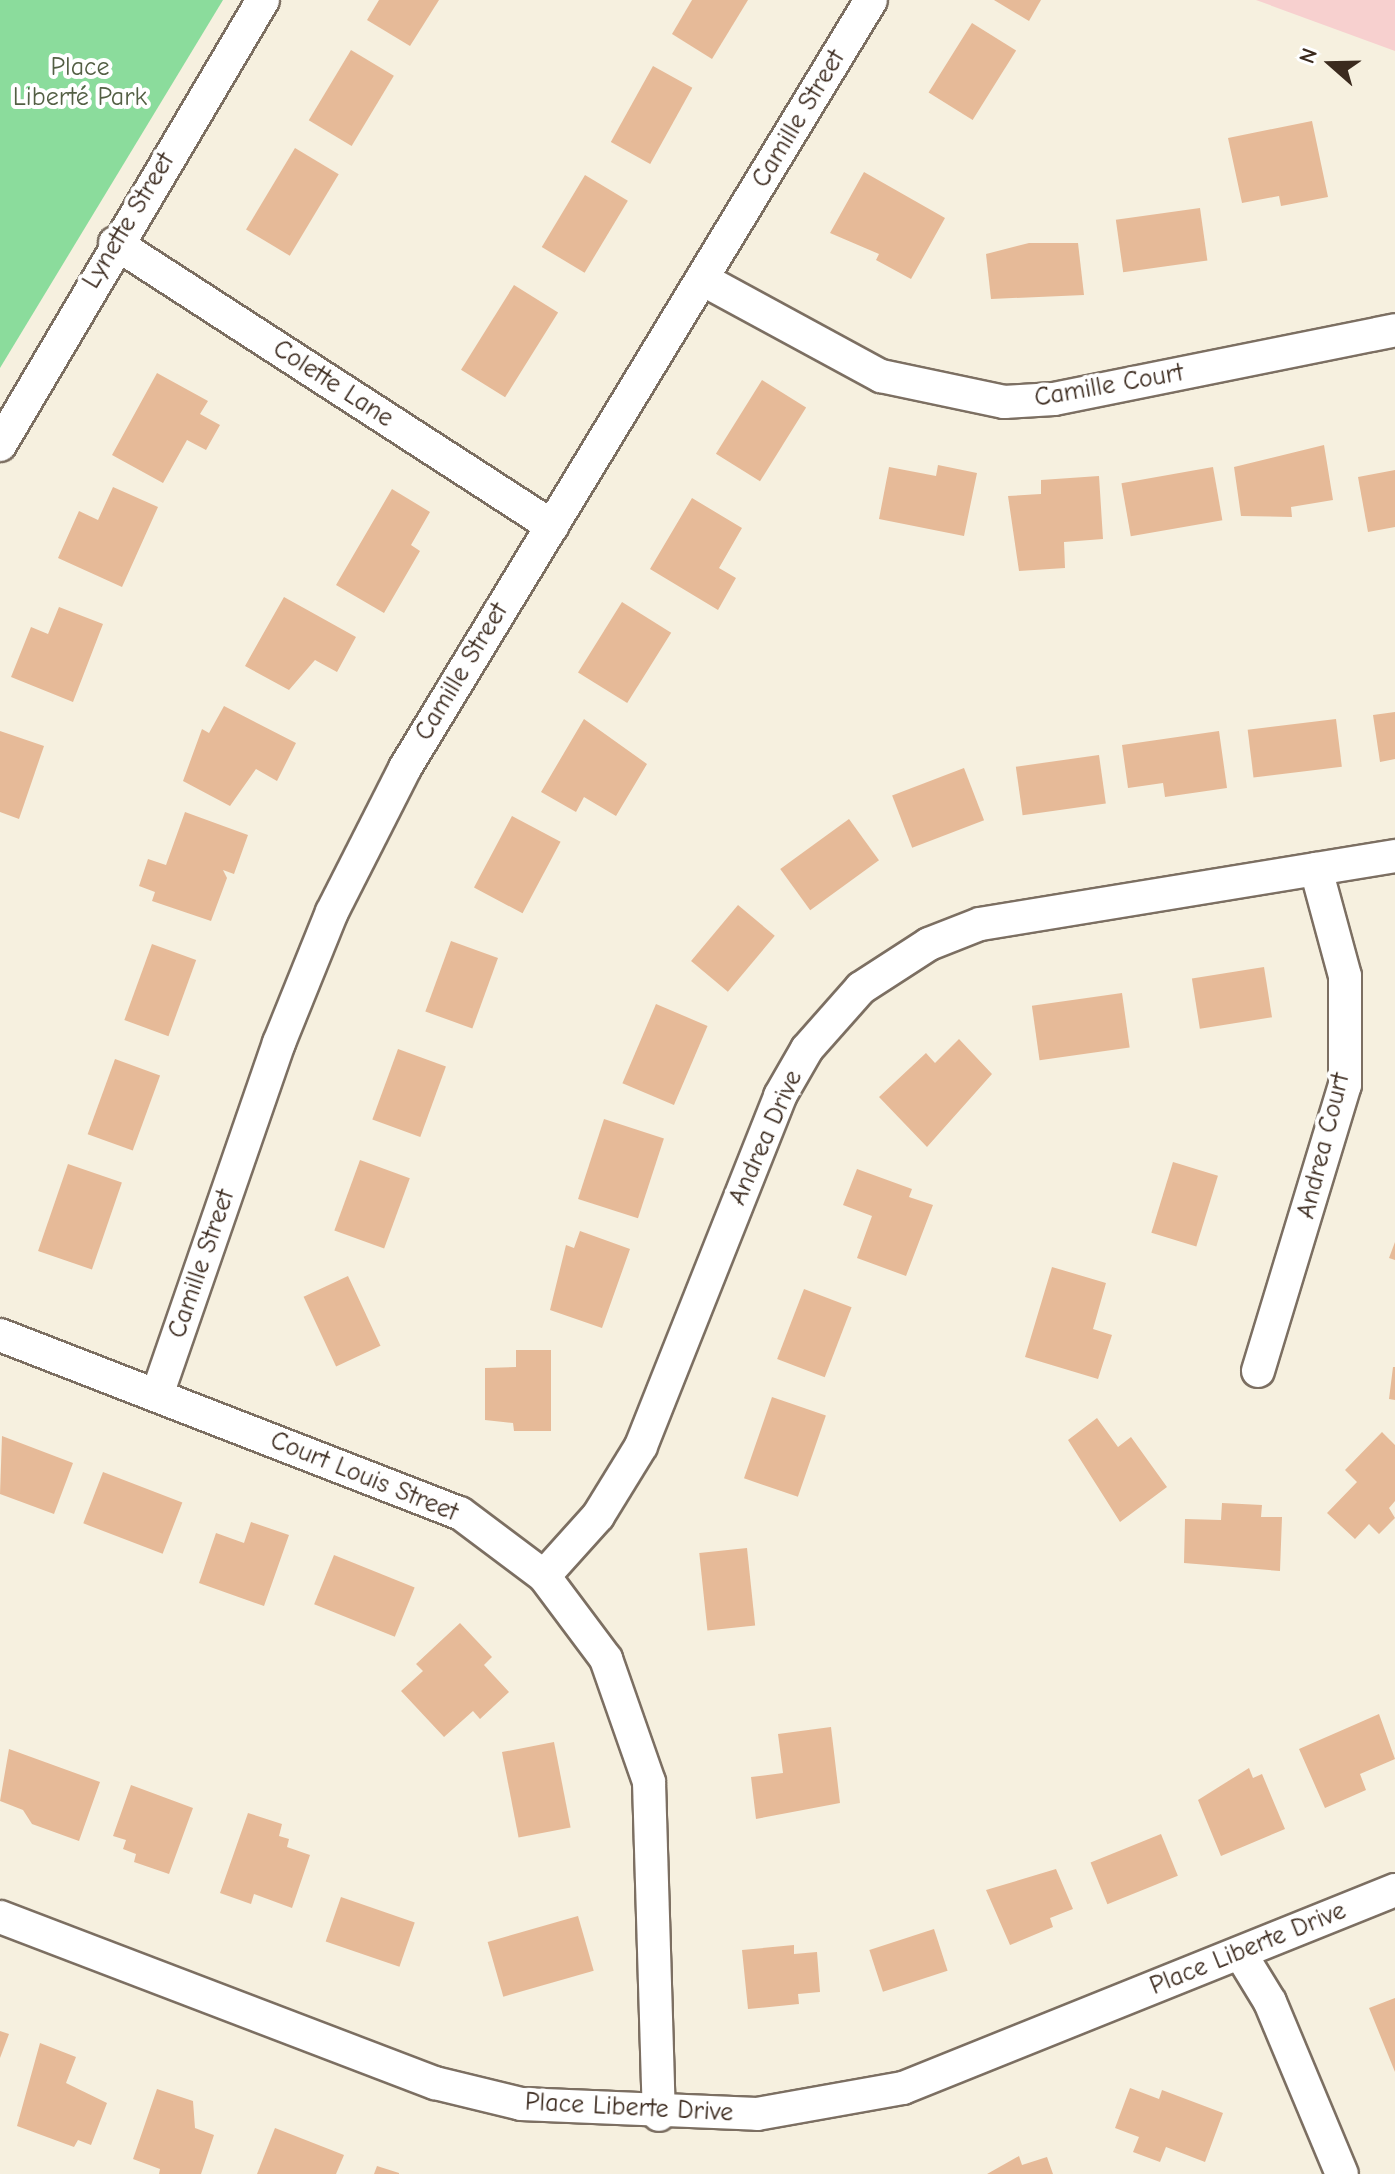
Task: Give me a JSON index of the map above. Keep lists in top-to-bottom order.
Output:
{
  "streets": {
    "street": [
      "Camille Street",
      "Lynette Street",
      "Colette Lane",
      "Camille Court",
      "Andrea Drive",
      "Andrea Court",
      "Court Louis Street",
      "Place Liberte Drive"
    ]
  },
  "crossings": [
    ["Camille Street", "Colette Lane"],
    ["Camille Street", "Camille Court"],
    ["Camille Street", "Court Louis Street"],
    ["Lynette Street", "Colette Lane"],
    ["Andrea Drive", "Andrea Court"],
    ["Andrea Drive", "Court Louis Street"],
    ["Court Louis Street", "Place Liberte Drive"]
  ],
  "parks": ["Place Liberté Park"],
  "north": "left"
}
